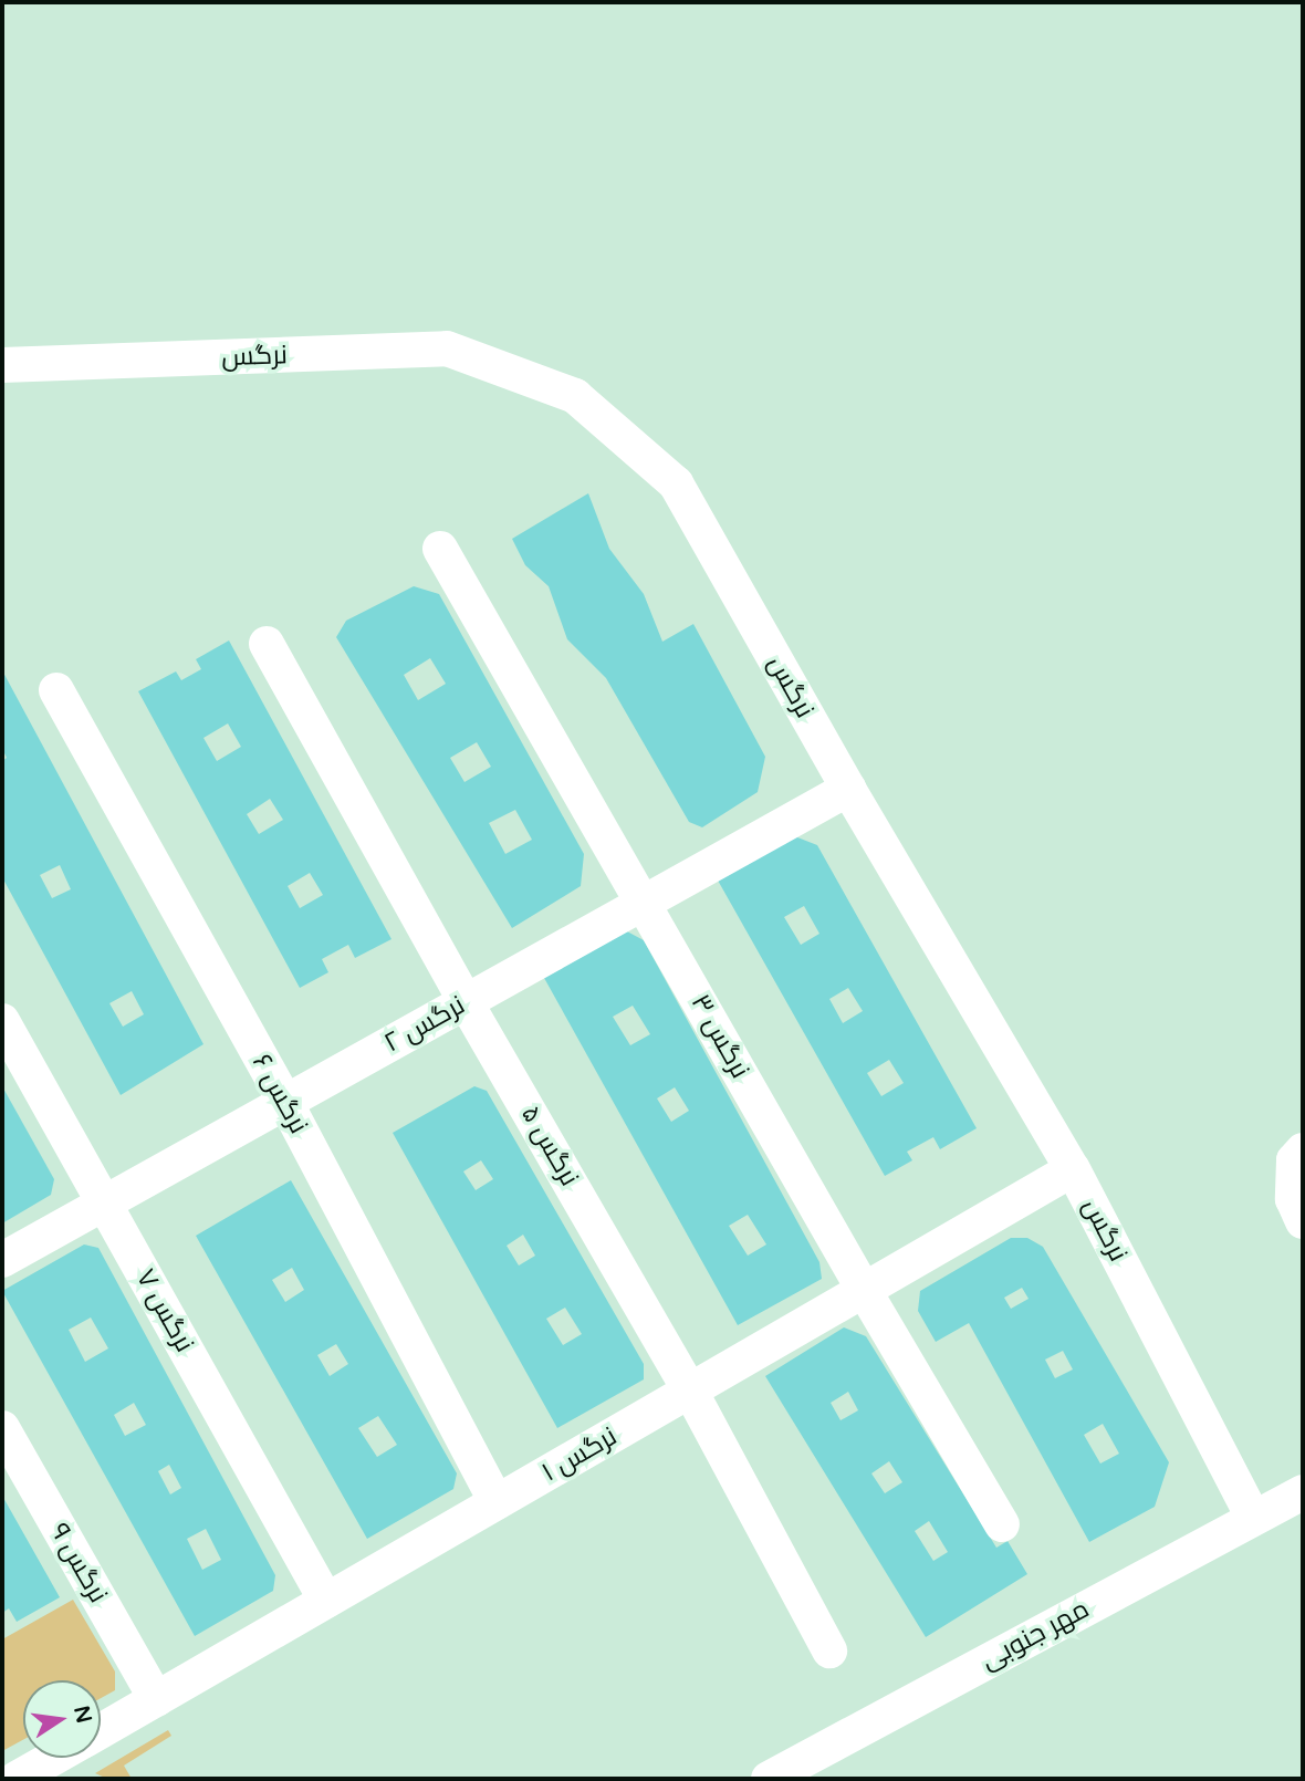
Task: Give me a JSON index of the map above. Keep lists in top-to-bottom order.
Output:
{
  "streets": {
    "street": [
      "نرگس",
      "نرگس ۲",
      "نرگس ۳",
      "نرگس ۶",
      "نرگس ۵",
      "نرگس ۷",
      "نرگس ۱",
      "نرگس ۹",
      "مهر جنوبی"
    ]
  },
  "crossings": [
    ["نرگس", "نرگس ۲"],
    ["نرگس", "نرگس ۱"],
    ["نرگس", "مهر جنوبی"],
    ["نرگس ۲", "نرگس ۳"],
    ["نرگس ۲", "نرگس ۶"],
    ["نرگس ۲", "نرگس ۵"],
    ["نرگس ۲", "نرگس ۷"],
    ["نرگس ۳", "نرگس ۱"],
    ["نرگس ۶", "نرگس ۱"],
    ["نرگس ۵", "نرگس ۱"],
    ["نرگس ۷", "نرگس ۱"],
    ["نرگس ۱", "نرگس ۹"]
  ],
  "north": "right"
}
